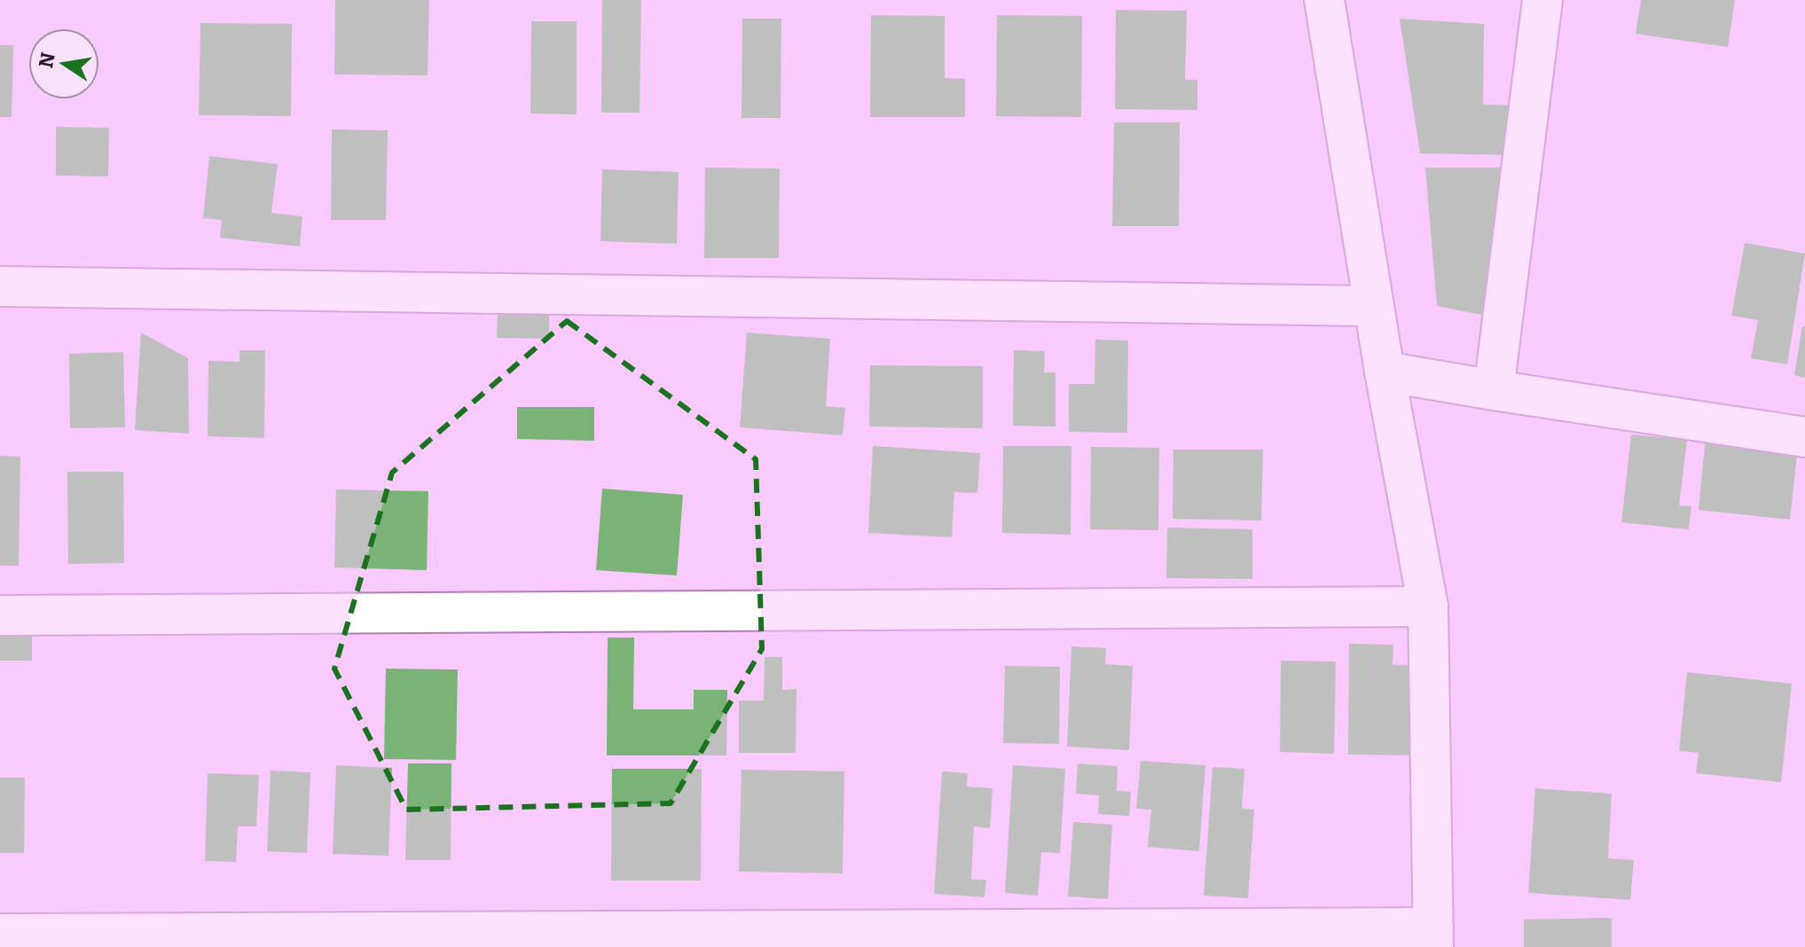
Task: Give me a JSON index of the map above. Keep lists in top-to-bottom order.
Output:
{
  "north": "left"
}
